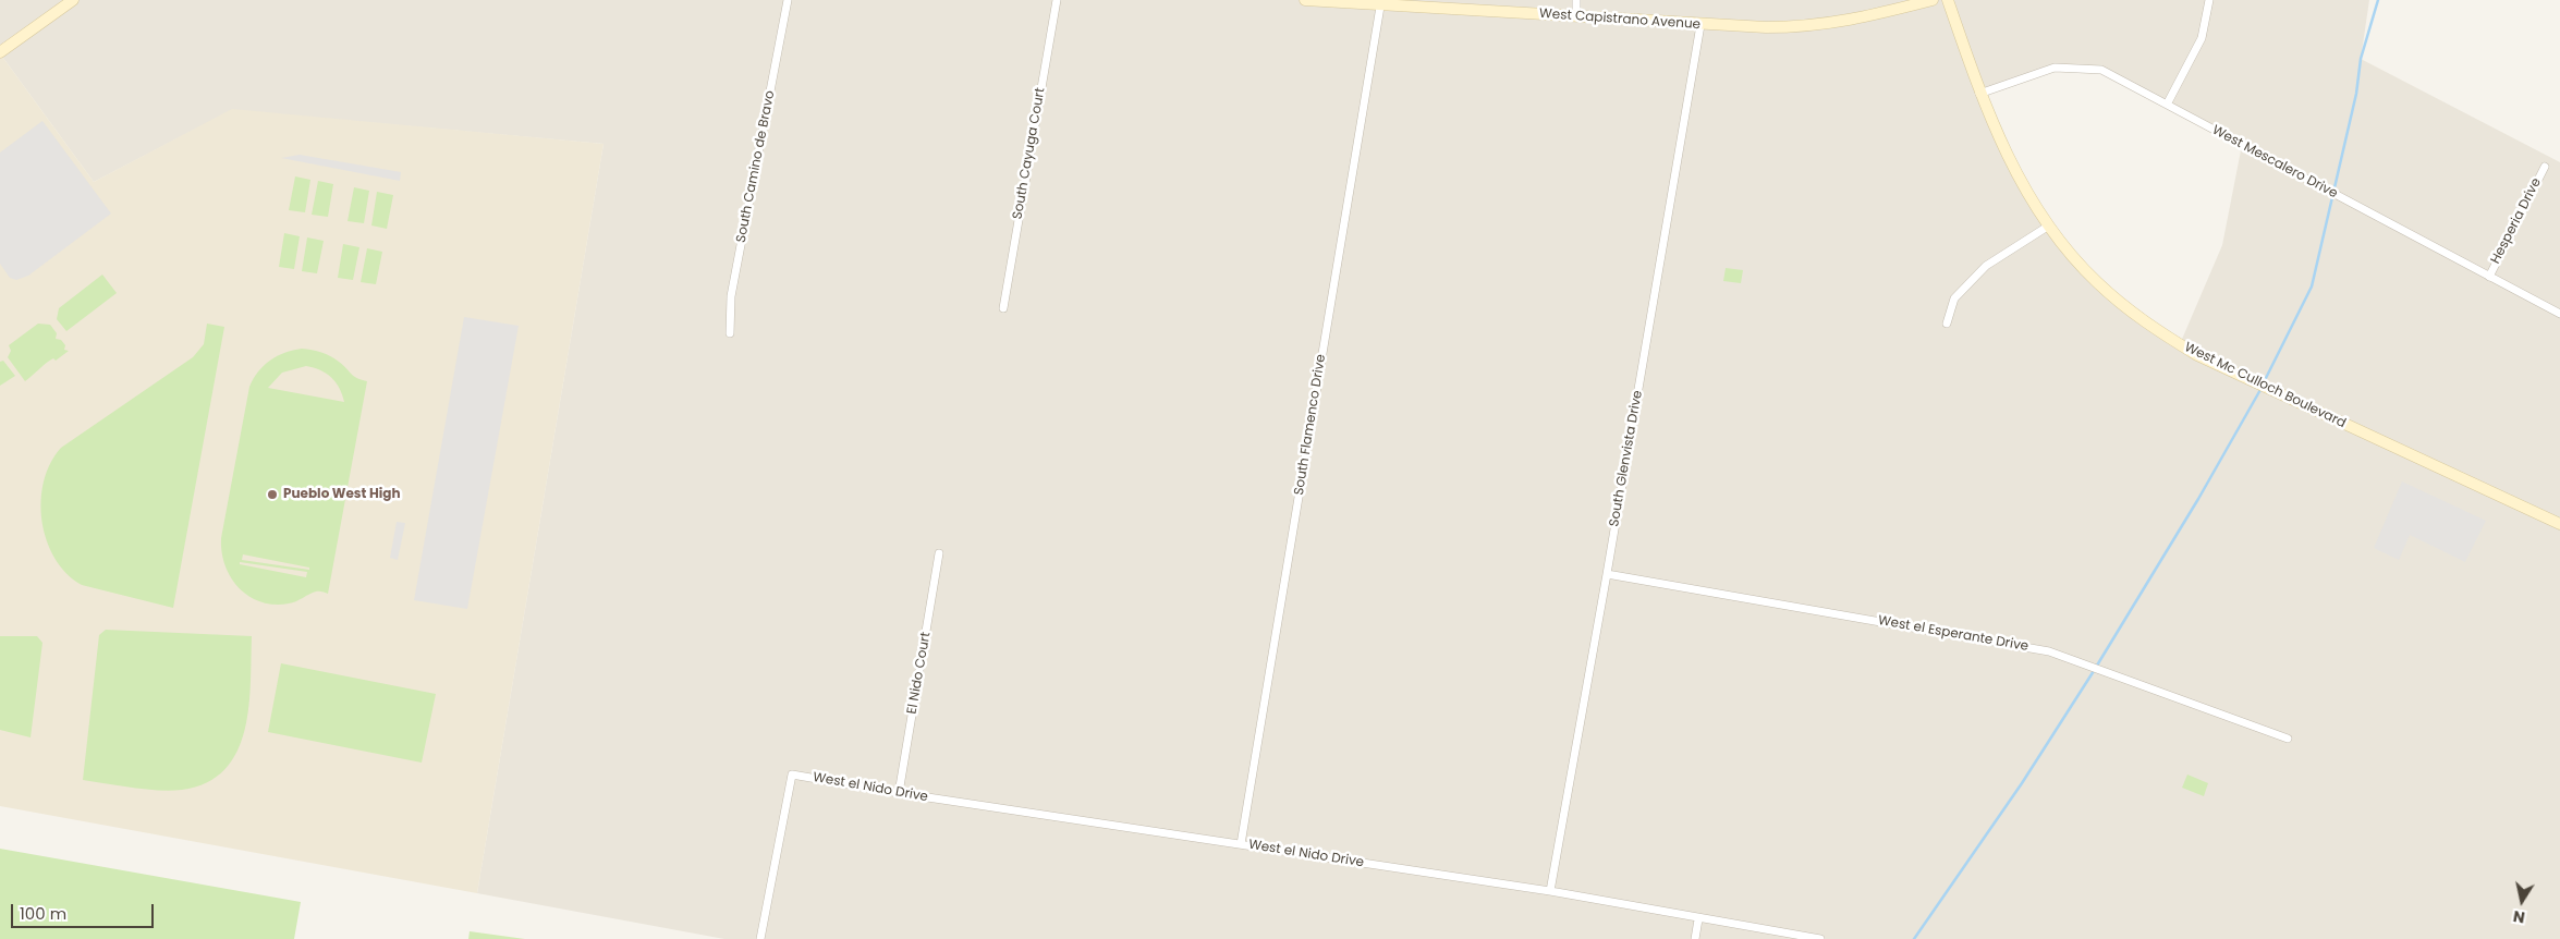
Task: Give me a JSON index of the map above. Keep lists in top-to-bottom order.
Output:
{
  "streets": {
    "main road": ["West Capistrano Avenue", "West Mc Culloch Boulevard"],
    "street": [
      "South Cayuga Court",
      "West Mescalero Drive",
      "South Camino de Bravo",
      "Hesperia Drive",
      "South Flamenco Drive",
      "South Glenvista Drive",
      "West el Esperante Drive",
      "El Nido Court",
      "West el Nido Drive"
    ]
  },
  "crossings": [
    ["West Capistrano Avenue", "South Flamenco Drive"],
    ["West Capistrano Avenue", "South Glenvista Drive"],
    ["West Mescalero Drive", "Hesperia Drive"],
    ["West Mescalero Drive", "West Mc Culloch Boulevard"],
    ["South Flamenco Drive", "West el Nido Drive"],
    ["South Glenvista Drive", "West el Esperante Drive"],
    ["South Glenvista Drive", "West el Nido Drive"],
    ["El Nido Court", "West el Nido Drive"]
  ],
  "places": ["Pueblo West High"],
  "scale_bar": "100 m",
  "north": "bottom"
}
